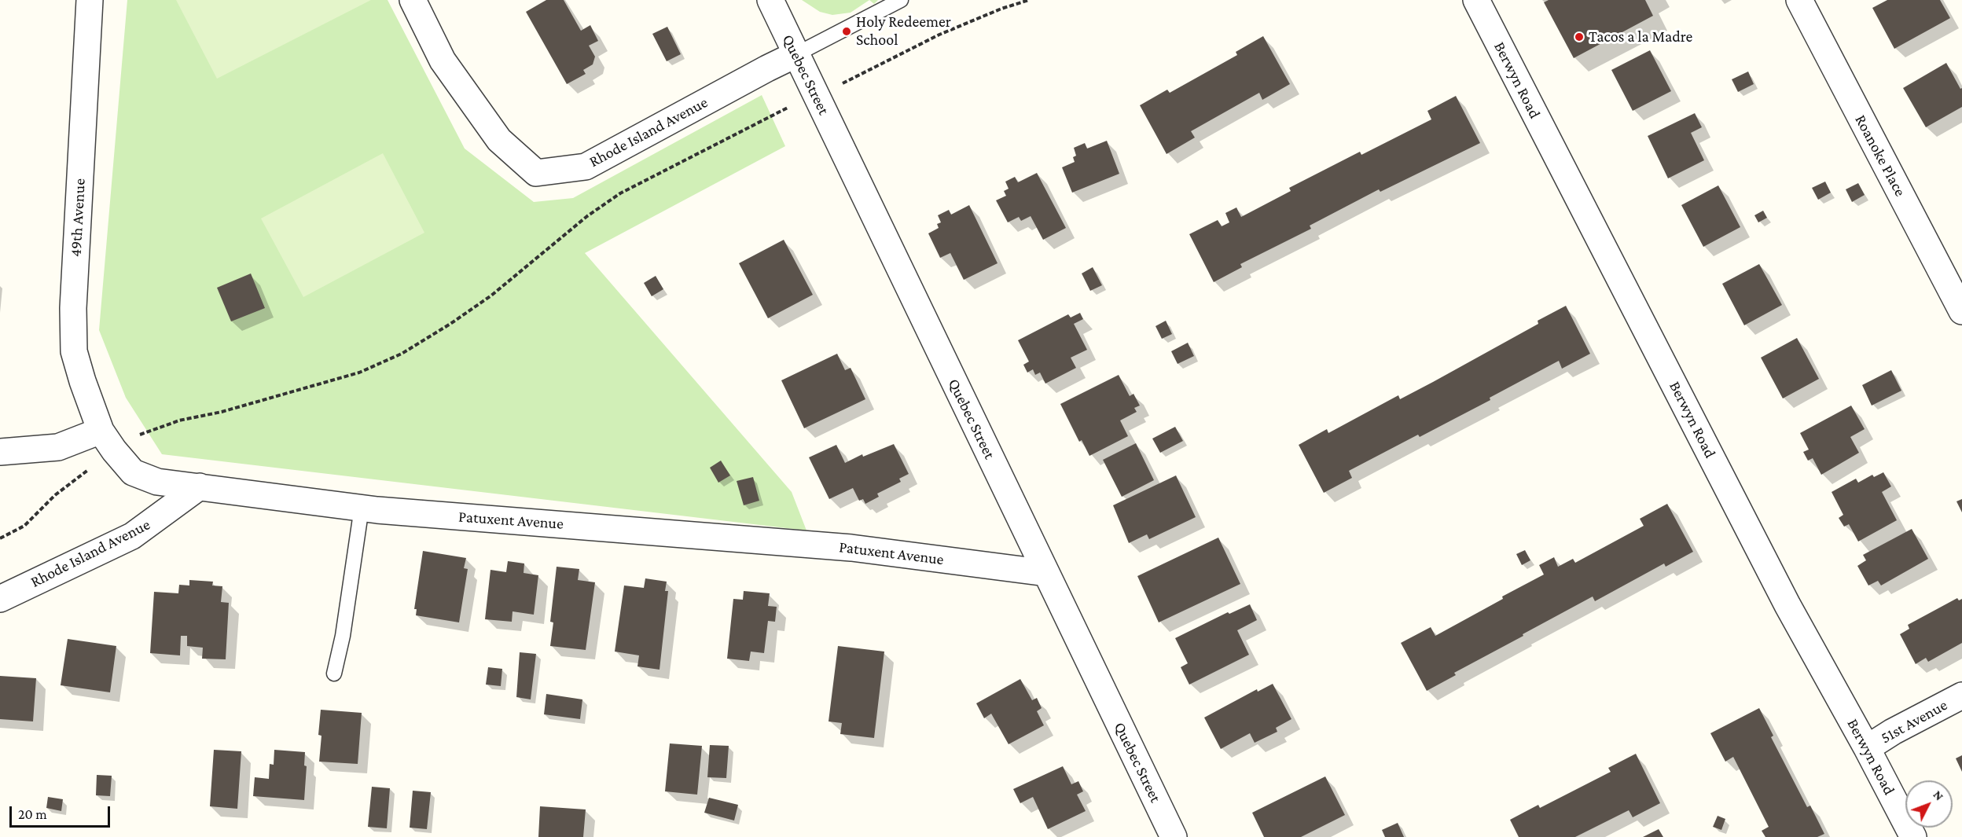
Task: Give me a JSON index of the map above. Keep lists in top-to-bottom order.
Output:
{
  "streets": {
    "street": [
      "Quebec Street",
      "Berwyn Road",
      "Rhode Island Avenue",
      "Roanoke Place",
      "49th Avenue",
      "Patuxent Avenue",
      "51st Avenue"
    ]
  },
  "crossings": [
    ["Quebec Street", "Rhode Island Avenue"],
    ["Quebec Street", "Patuxent Avenue"],
    ["Berwyn Road", "51st Avenue"],
    ["Rhode Island Avenue", "Patuxent Avenue"],
    ["49th Avenue", "Patuxent Avenue"]
  ],
  "places": ["Holy Redeemer School", "Tacos a la Madre"],
  "scale_bar": "20 m",
  "north": "top right"
}
